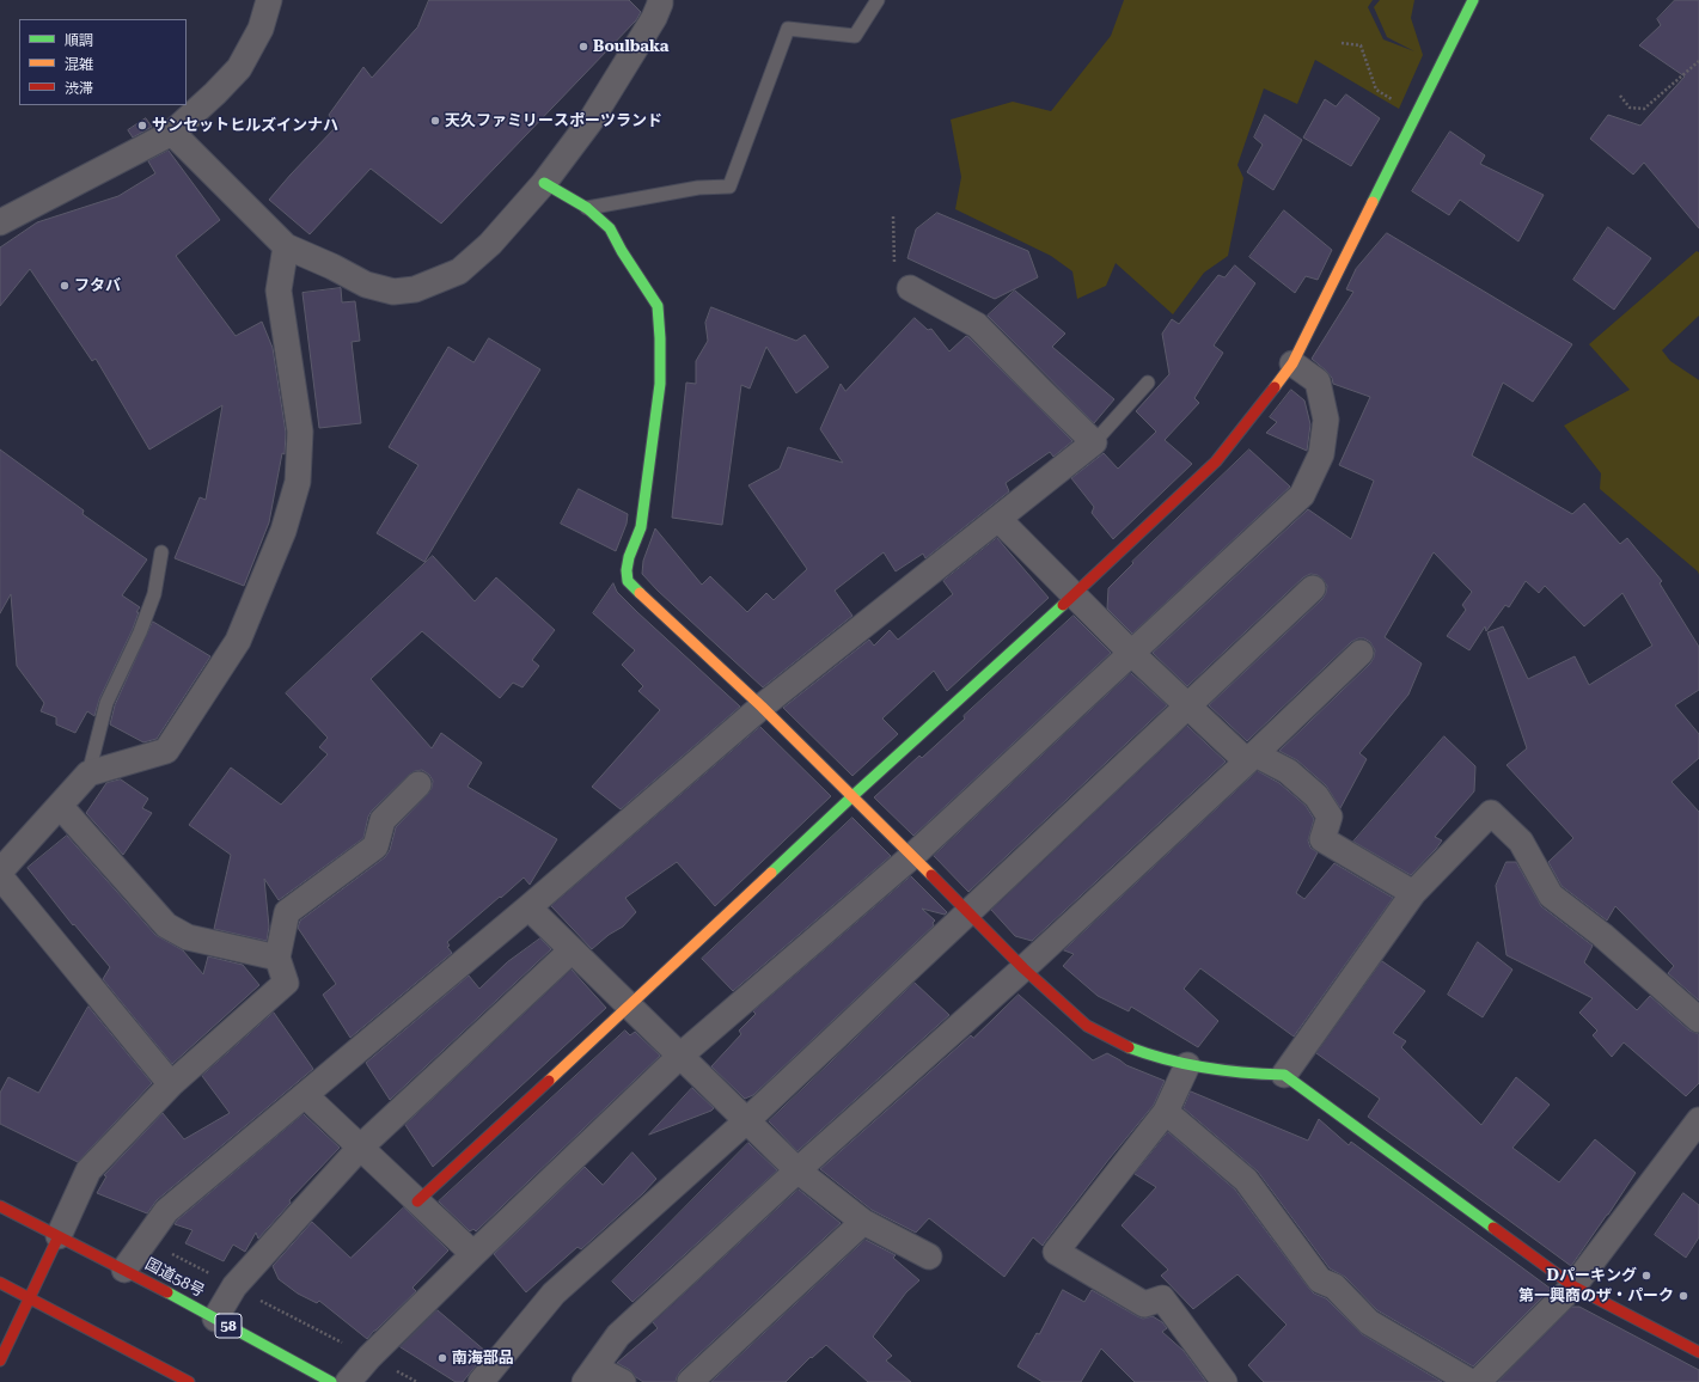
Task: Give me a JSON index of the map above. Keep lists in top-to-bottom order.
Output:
{
  "streets": {
    "main road": ["国道58号", "58"]
  },
  "places": [
    "Boulbaka",
    "天久ファミリースポーツランド",
    "サンセットヒルズインナハ",
    "フタバ",
    "Dパーキング",
    "第一興商のザ・パーク",
    "南海部品"
  ],
  "legend": ["順調", "混雑", "渋滞"]
}
